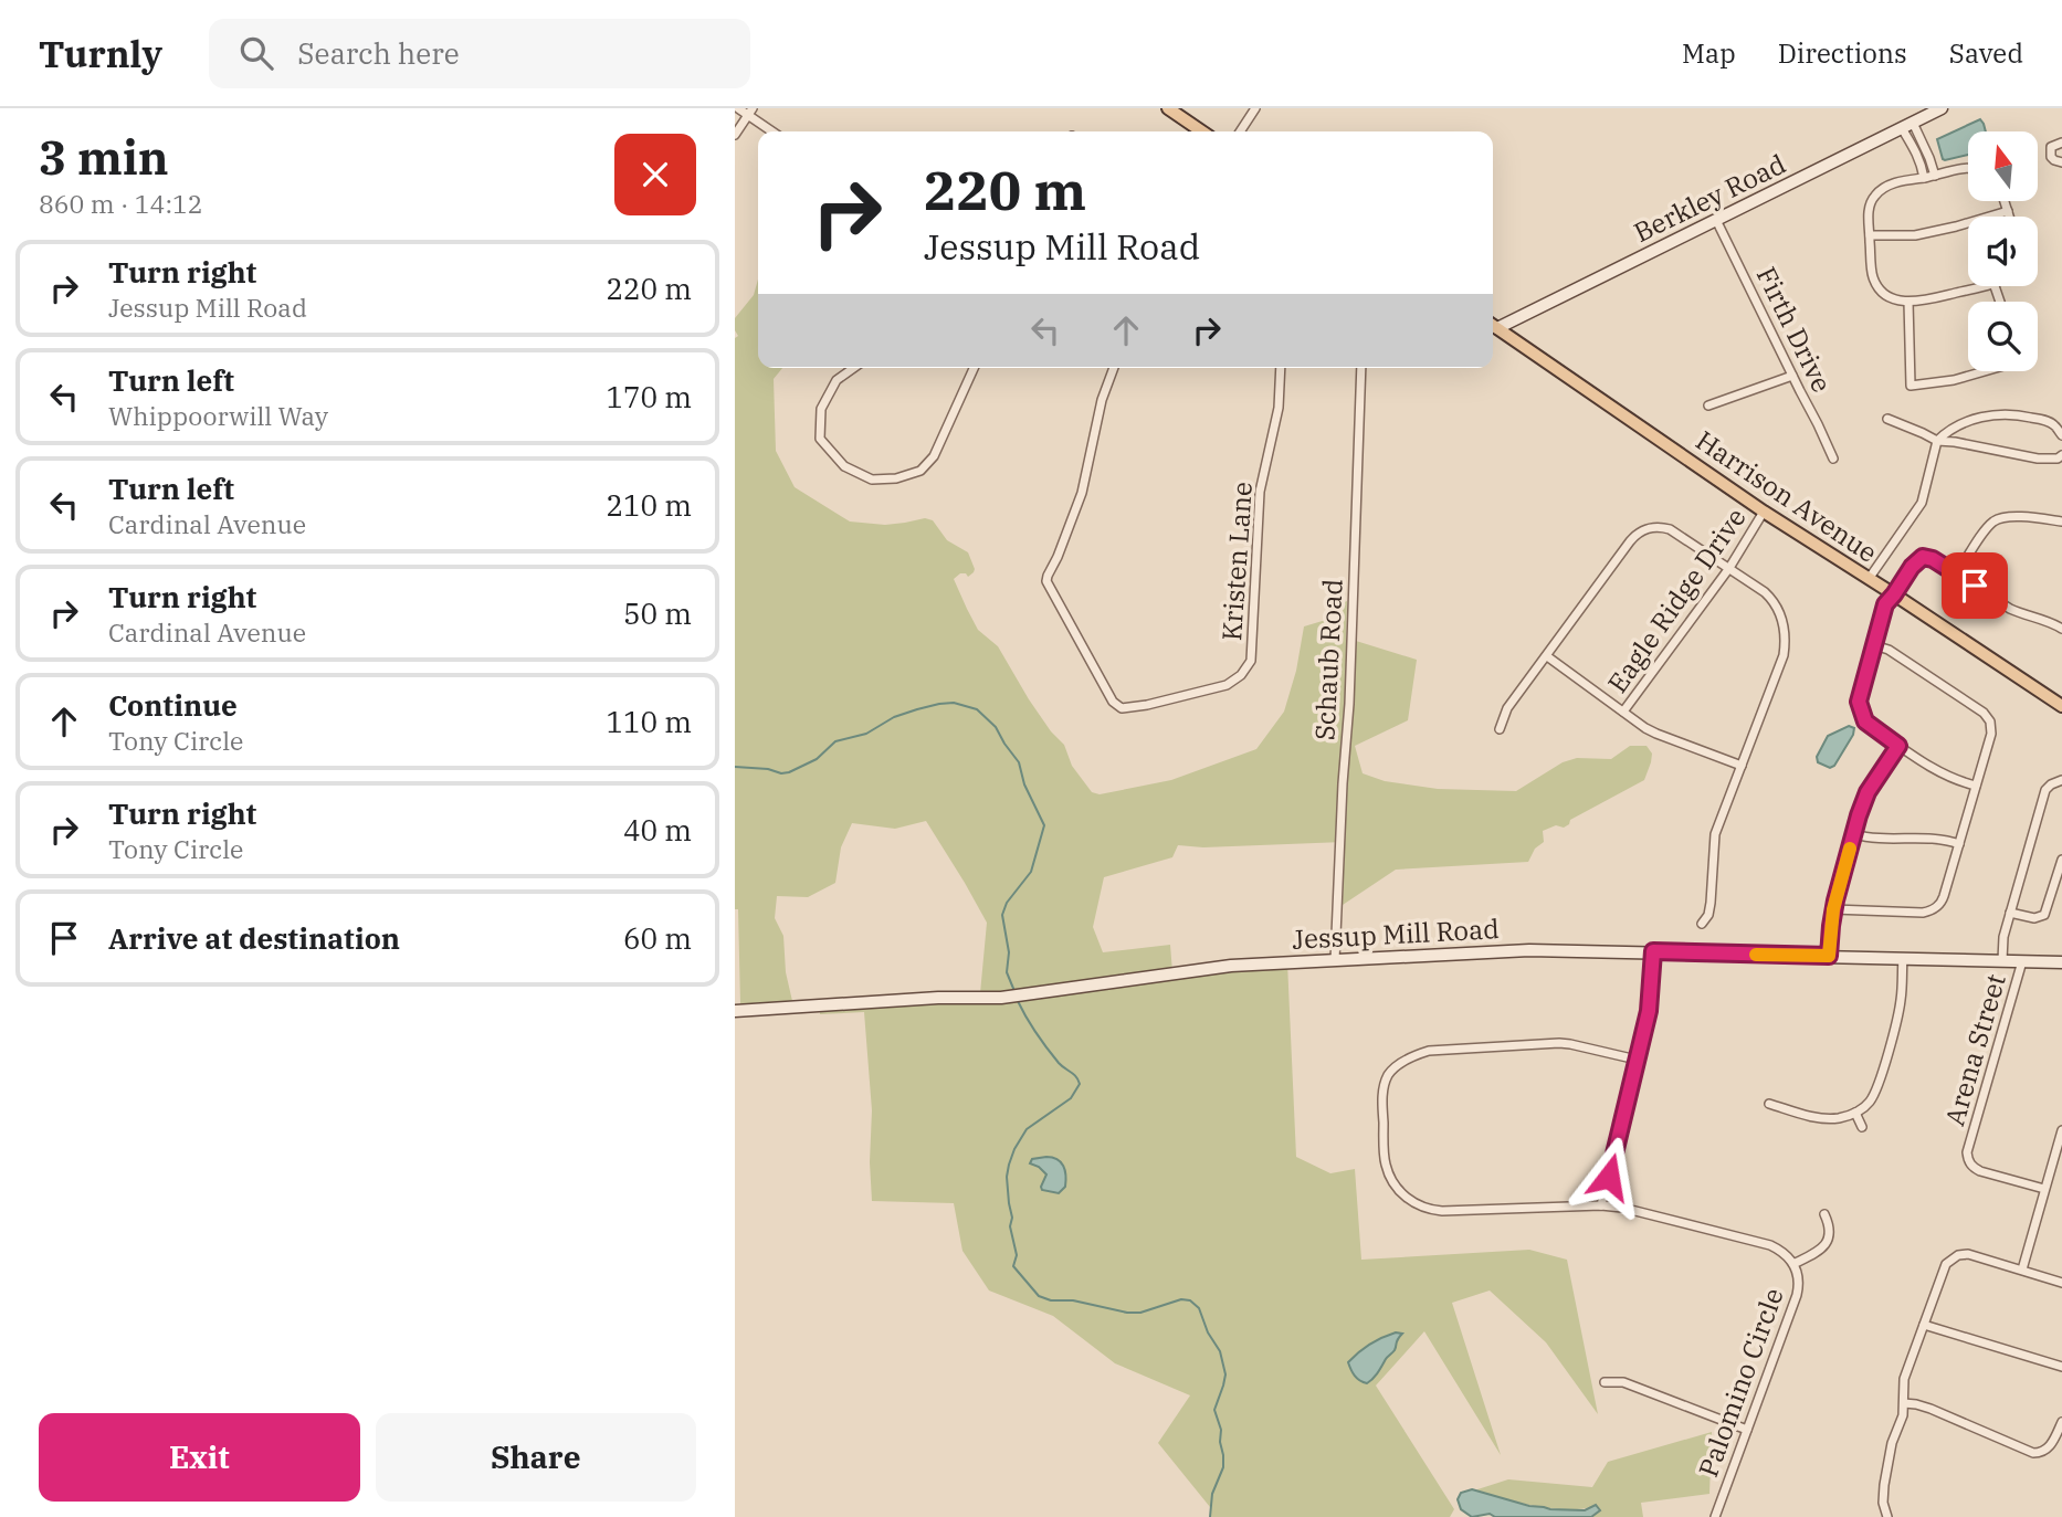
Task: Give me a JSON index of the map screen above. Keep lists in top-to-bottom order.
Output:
{
  "streets": {
    "main road": ["Harrison Avenue"],
    "street": [
      "Berkley Road",
      "Firth Drive",
      "Kristen Lane",
      "Eagle Ridge Drive",
      "Schaub Road",
      "Jessup Mill Road",
      "Arena Street",
      "Palomino Circle"
    ]
  },
  "crossings": [
    ["Berkley Road", "Firth Drive"],
    ["Harrison Avenue", "Eagle Ridge Drive"],
    ["Schaub Road", "Jessup Mill Road"],
    ["Jessup Mill Road", "Arena Street"]
  ],
  "north": "top",
  "page": {
    "header": "Turnly",
    "search": "Search here",
    "nav": ["Map", "Directions", "Saved"],
    "heading": ["3 min", "860 m · 14:12"],
    "turn": ["220 m", "Jessup Mill Road"],
    "list": [
      {
        "name": "Turn right",
        "note": "Jessup Mill Road",
        "value": "220 m"
      },
      {
        "name": "Turn left",
        "note": "Whippoorwill Way",
        "value": "170 m"
      },
      {
        "name": "Turn left",
        "note": "Cardinal Avenue",
        "value": "210 m"
      },
      {
        "name": "Turn right",
        "note": "Cardinal Avenue",
        "value": "50 m"
      },
      {
        "name": "Continue",
        "note": "Tony Circle",
        "value": "110 m"
      },
      {
        "name": "Turn right",
        "note": "Tony Circle",
        "value": "40 m"
      },
      {
        "name": "Arrive at destination",
        "value": "60 m"
      }
    ],
    "buttons": ["Exit", "Share"]
  }
}
